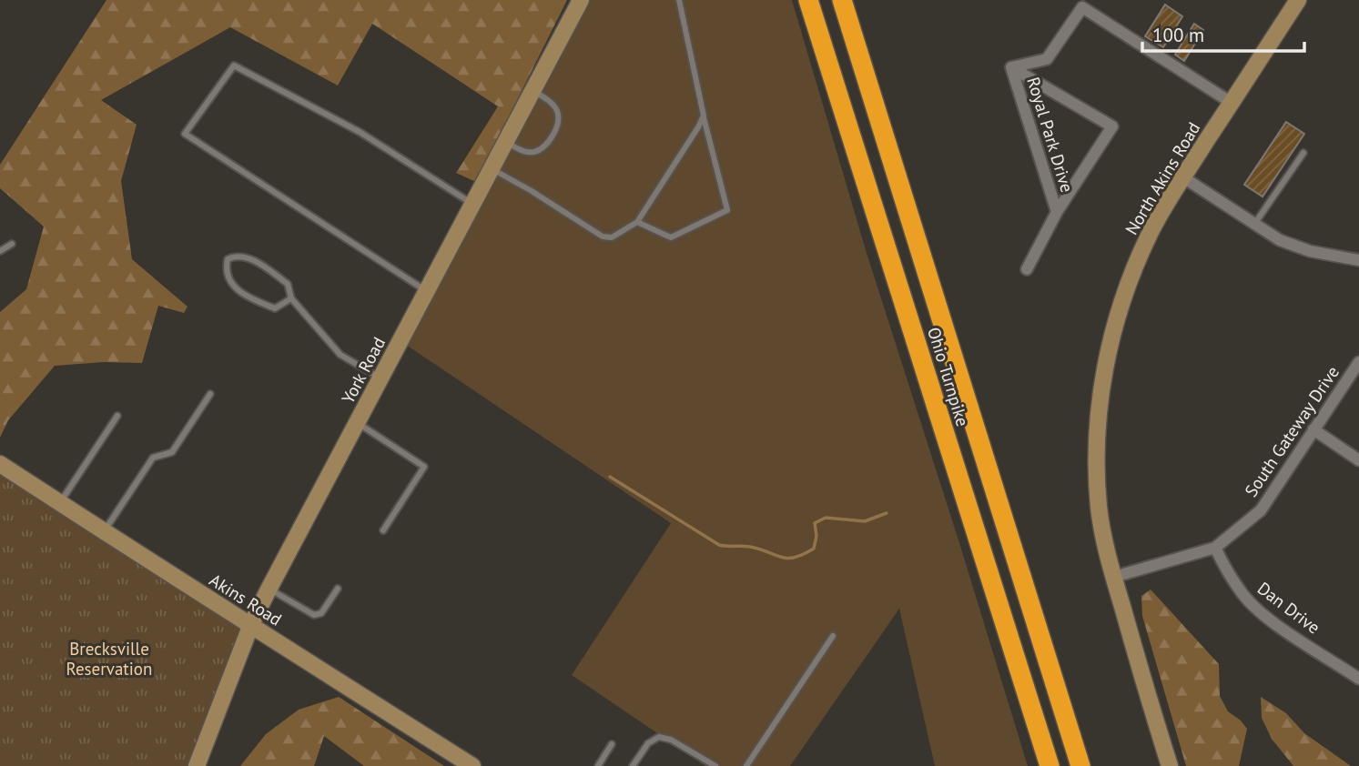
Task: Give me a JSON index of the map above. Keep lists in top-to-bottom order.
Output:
{
  "streets": {
    "highway": ["Ohio Turnpike"],
    "street": [
      "Royal Park Drive",
      "North Akins Road",
      "York Road",
      "South Gateway Drive",
      "Akins Road",
      "Dan Drive"
    ]
  },
  "crossings": [
    ["Royal Park Drive", "North Akins Road"],
    ["North Akins Road", "South Gateway Drive"],
    ["York Road", "Akins Road"],
    ["South Gateway Drive", "Dan Drive"]
  ],
  "parks": ["Brecksville Reservation"],
  "scale_bar": "100 m"
}
